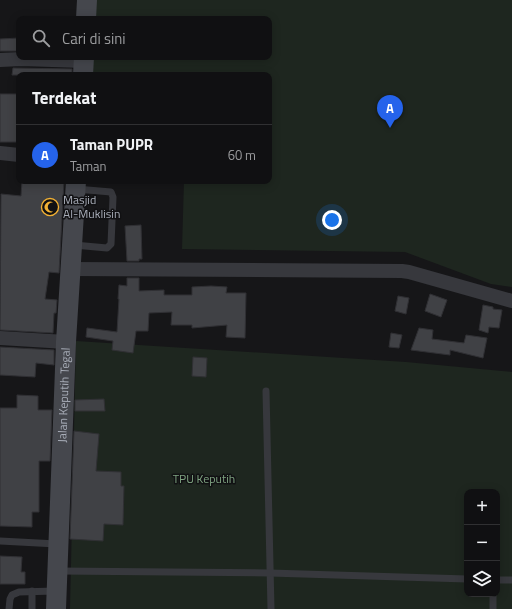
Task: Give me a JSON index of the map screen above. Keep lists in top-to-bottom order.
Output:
{
  "streets": {
    "main road": ["Jalan Keputih Tegal"]
  },
  "parks": ["TPU Keputih"],
  "places": {
    "mosque": ["Masjid Al-Muklisin"]
  },
  "page": {
    "search": "Cari di sini",
    "heading": "Terdekat",
    "pins": "A",
    "list": [
      {
        "mark": "A",
        "name": "Taman PUPR",
        "note": "Taman",
        "value": "60 m"
      }
    ],
    "map_buttons": ["+", "−"]
  }
}
